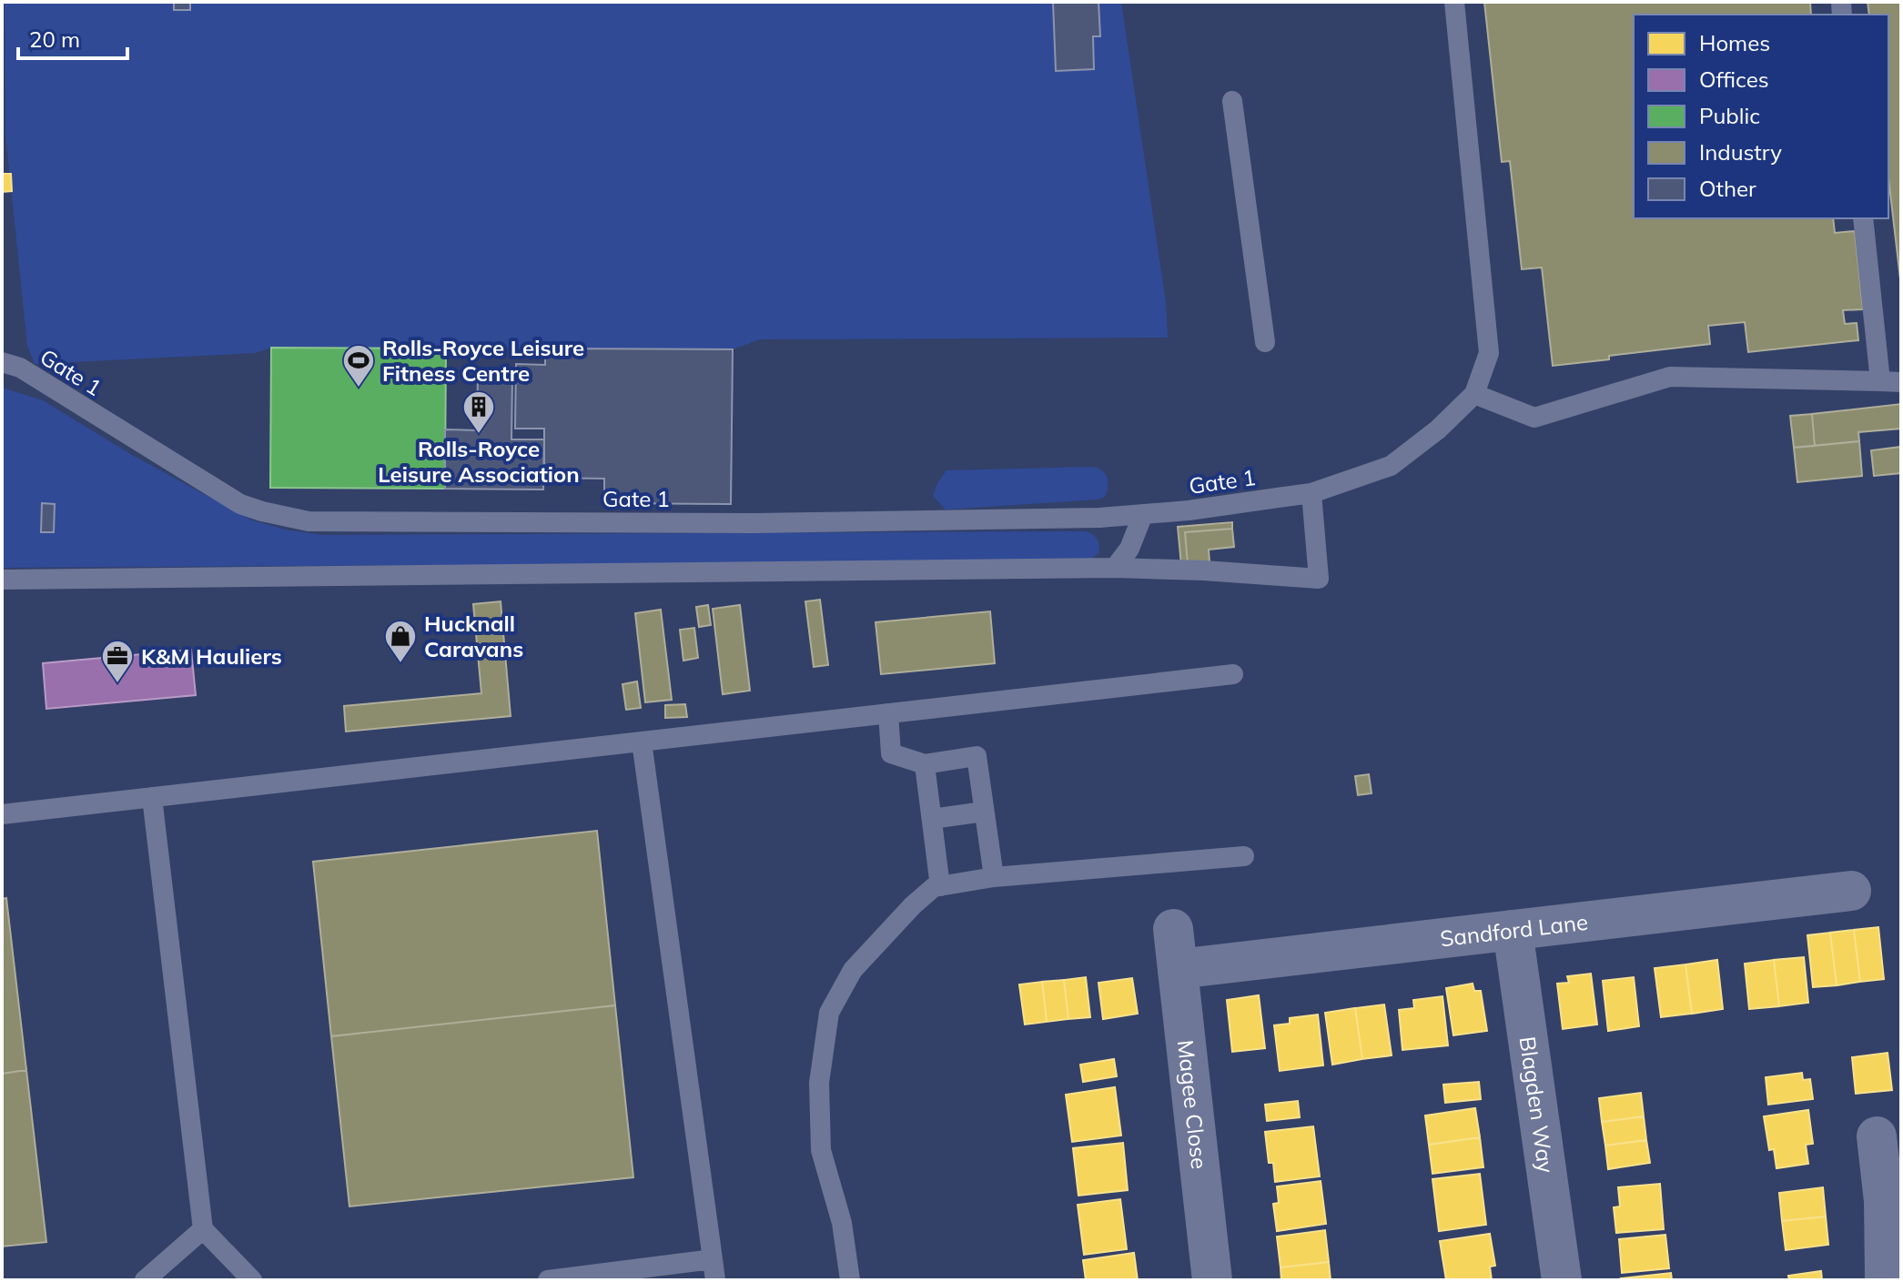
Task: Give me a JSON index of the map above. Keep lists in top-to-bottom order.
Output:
{
  "streets": {
    "street": ["Sandford Lane", "Magee Close", "Blagden Way"],
    "lane": ["Gate 1"]
  },
  "crossings": [
    ["Sandford Lane", "Magee Close"],
    ["Sandford Lane", "Blagden Way"]
  ],
  "places": {
    "sports": ["Rolls-Royce Leisure Fitness Centre"],
    "building": ["Rolls-Royce Leisure Association"],
    "shop": ["Hucknall Caravans"],
    "office": ["K&M Hauliers"]
  },
  "legend": [
    "Homes",
    "Offices",
    "Public",
    "Industry",
    "Other"
  ],
  "scale_bar": "20 m"
}
